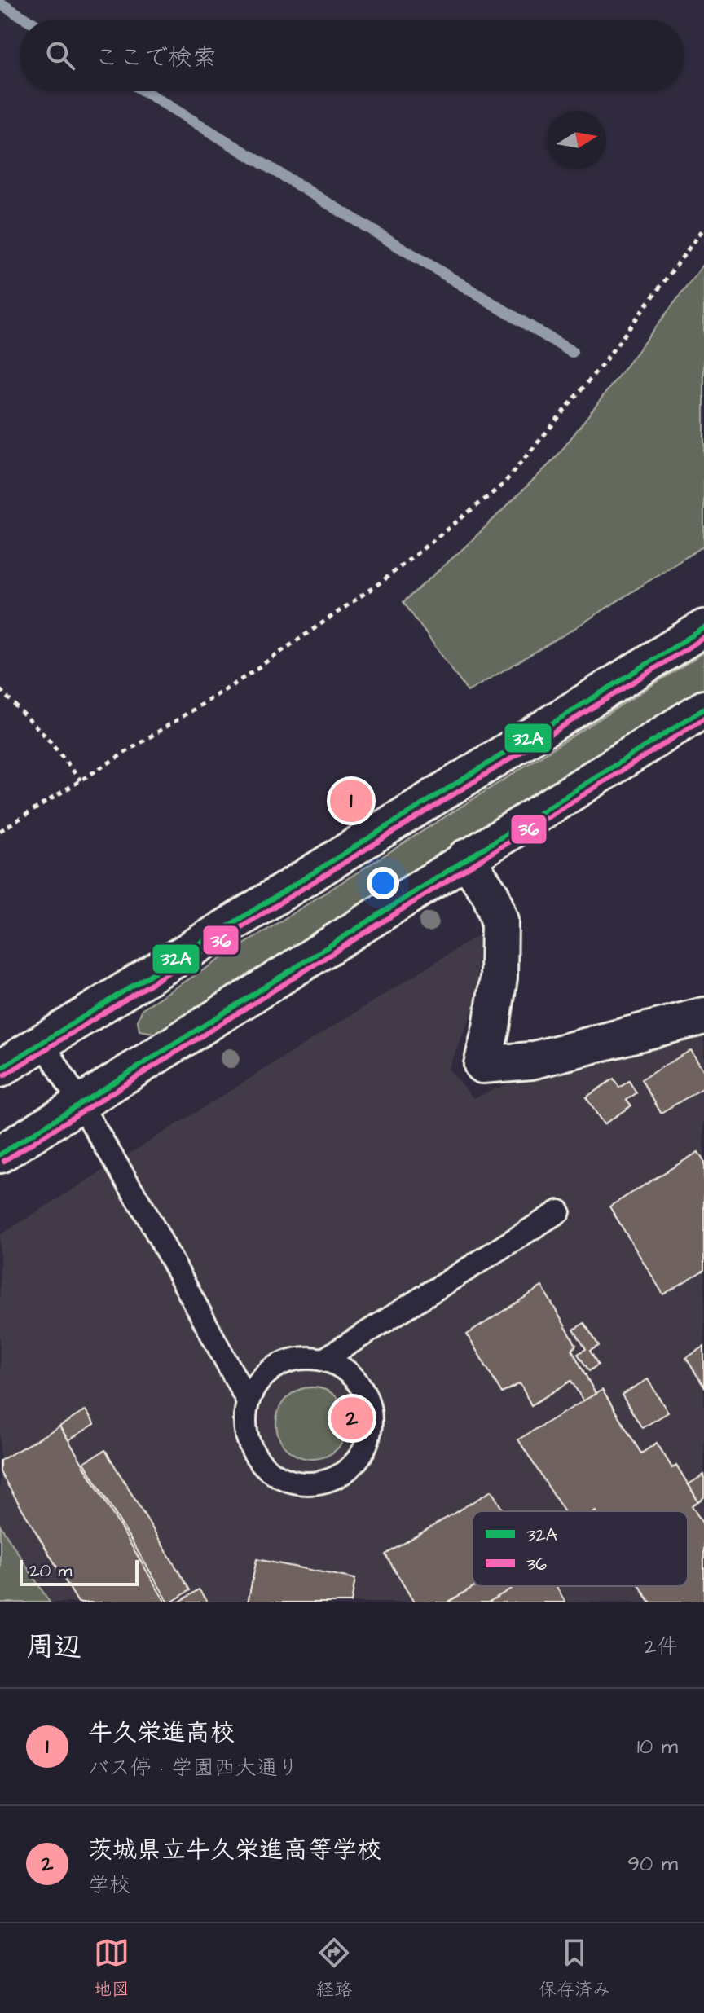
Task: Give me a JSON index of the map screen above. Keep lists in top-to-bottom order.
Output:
{
  "lines": ["transit line 32A", "transit line 36"],
  "legend": ["32A", "36"],
  "scale_bar": "20 m",
  "north": "right",
  "page": {
    "search": "ここで検索",
    "pins": ["1", "2"],
    "scale": "20 m",
    "heading": ["周辺", "2件"],
    "list": [
      {
        "mark": "1",
        "name": "牛久栄進高校",
        "note": "バス停 · 学園西大通り",
        "value": "10 m"
      },
      {
        "mark": "2",
        "name": "茨城県立牛久栄進高等学校",
        "note": "学校",
        "value": "90 m"
      }
    ],
    "nav": ["地図", "経路", "保存済み"]
  }
}
